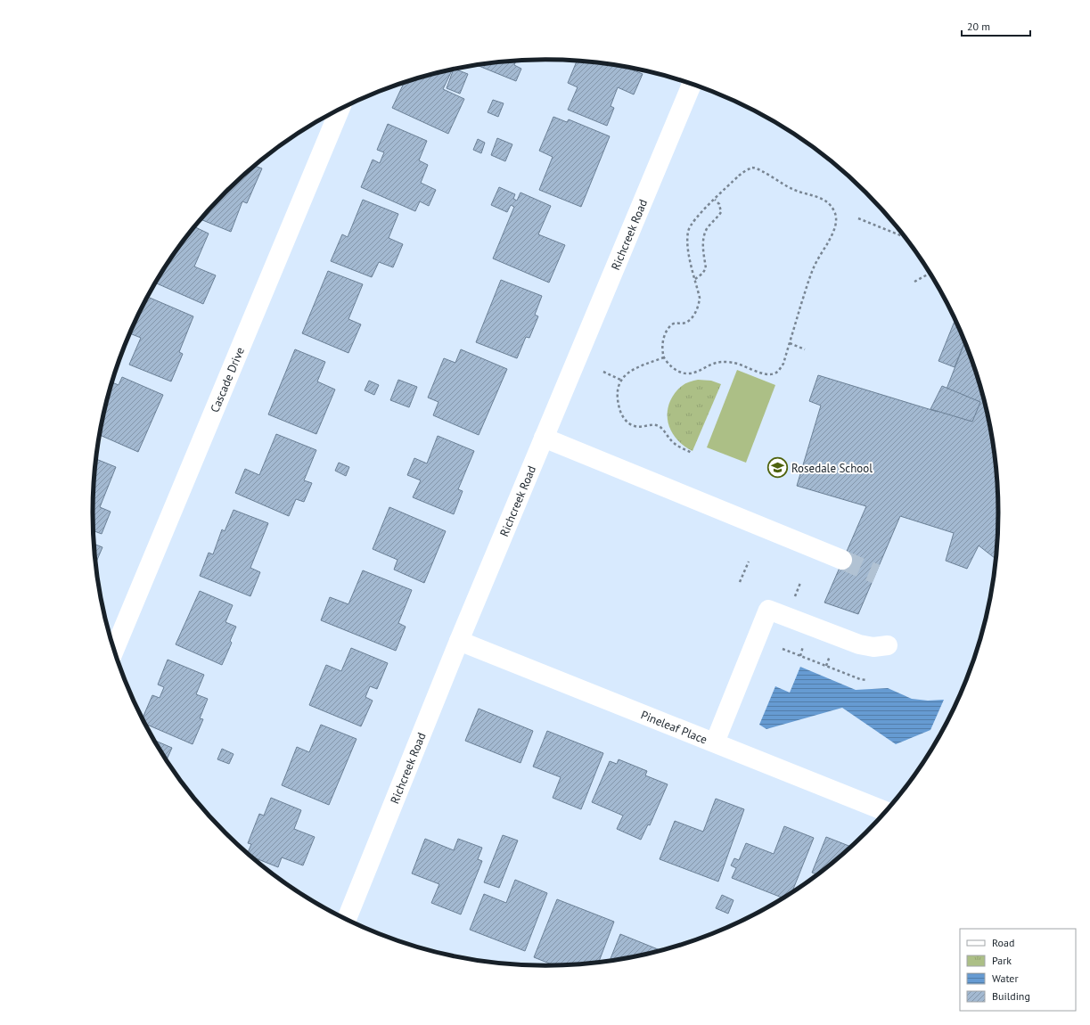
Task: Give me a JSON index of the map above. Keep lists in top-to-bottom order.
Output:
{
  "streets": {
    "street": ["Richcreek Road", "Cascade Drive", "Pineleaf Place"]
  },
  "crossings": [
    ["Richcreek Road", "Pineleaf Place"]
  ],
  "places": {
    "school or university": ["Rosedale School"]
  },
  "legend": [
    "Road",
    "Park",
    "Water",
    "Building"
  ],
  "scale_bar": "20 m"
}
